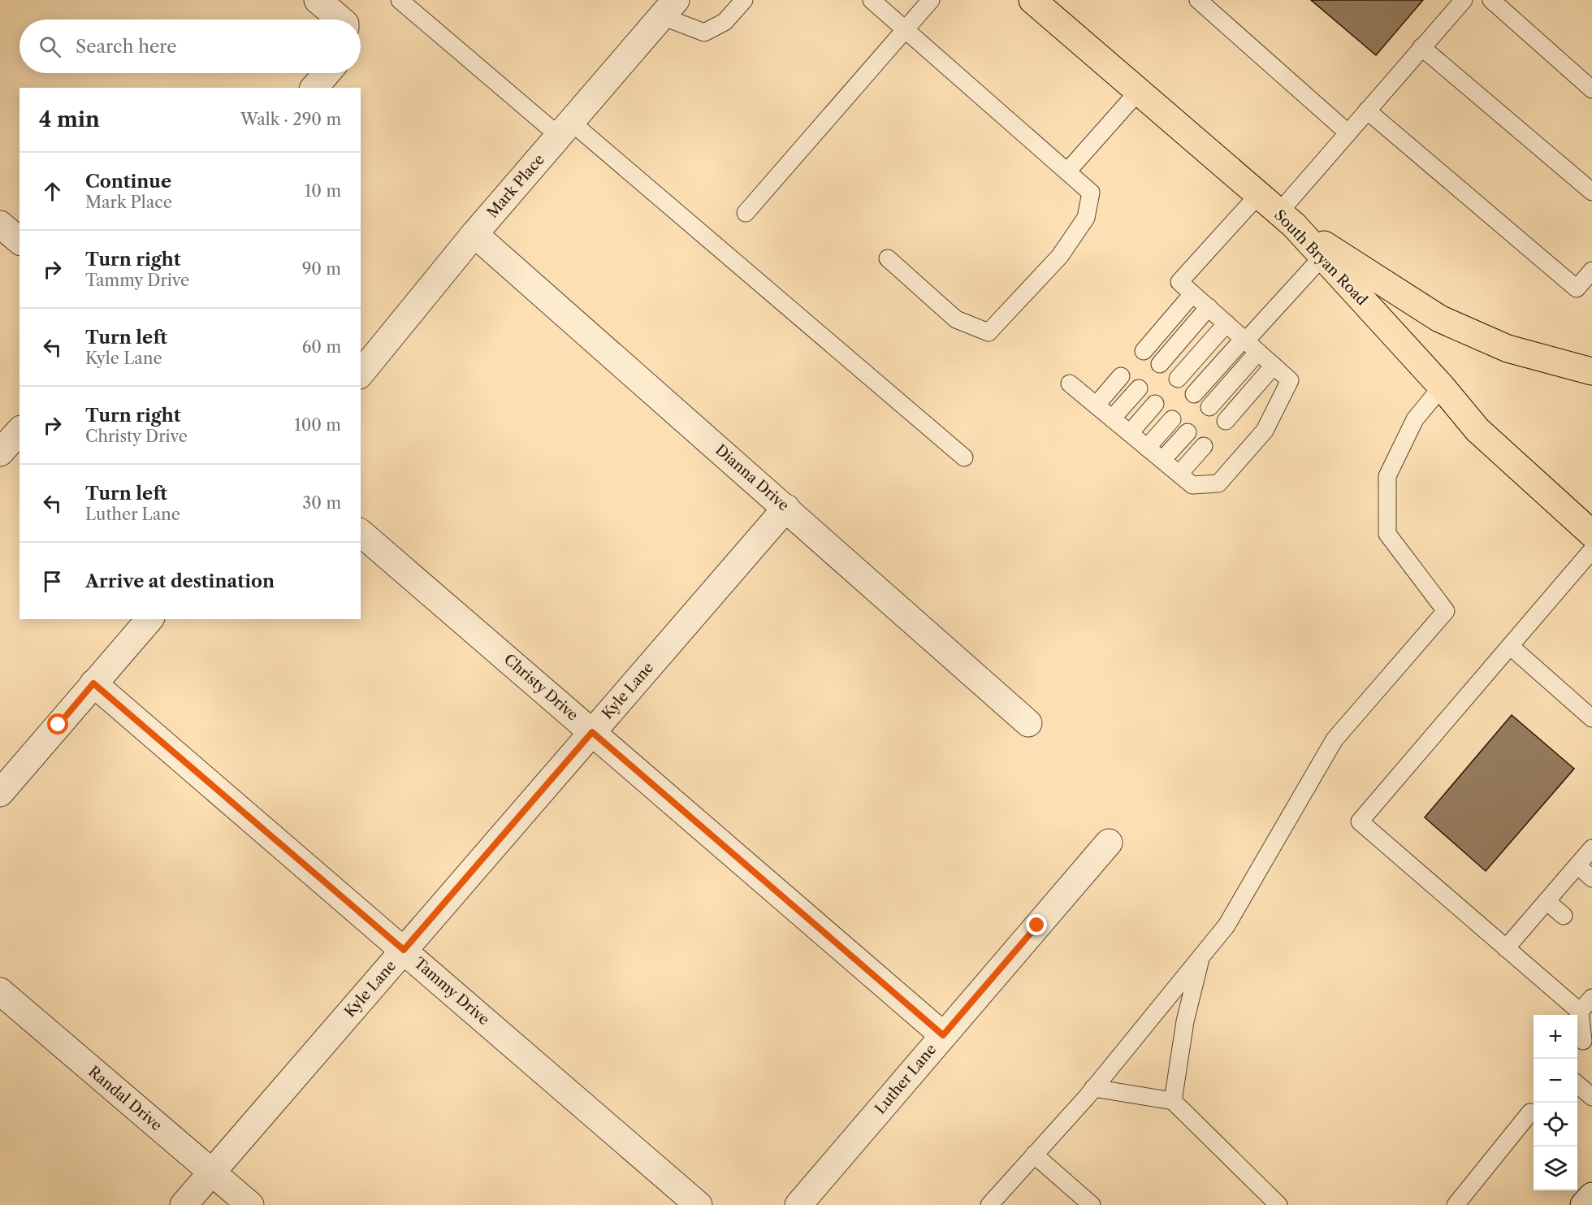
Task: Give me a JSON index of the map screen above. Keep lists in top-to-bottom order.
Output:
{
  "streets": {
    "main road": ["South Bryan Road"],
    "street": [
      "Mark Place",
      "Dianna Drive",
      "Christy Drive",
      "Kyle Lane",
      "Tammy Drive",
      "Luther Lane",
      "Randal Drive"
    ]
  },
  "crossings": [
    ["Mark Place", "Dianna Drive"],
    ["Dianna Drive", "Kyle Lane"],
    ["Christy Drive", "Kyle Lane"],
    ["Christy Drive", "Luther Lane"],
    ["Kyle Lane", "Tammy Drive"],
    ["Kyle Lane", "Randal Drive"]
  ],
  "page": {
    "search": "Search here",
    "heading": ["4 min", "Walk · 290 m"],
    "list": [
      ["Continue", "Mark Place", "10 m"],
      ["Turn right", "Tammy Drive", "90 m"],
      ["Turn left", "Kyle Lane", "60 m"],
      ["Turn right", "Christy Drive", "100 m"],
      ["Turn left", "Luther Lane", "30 m"],
      "Arrive at destination"
    ],
    "map_buttons": ["+", "−"]
  }
}
